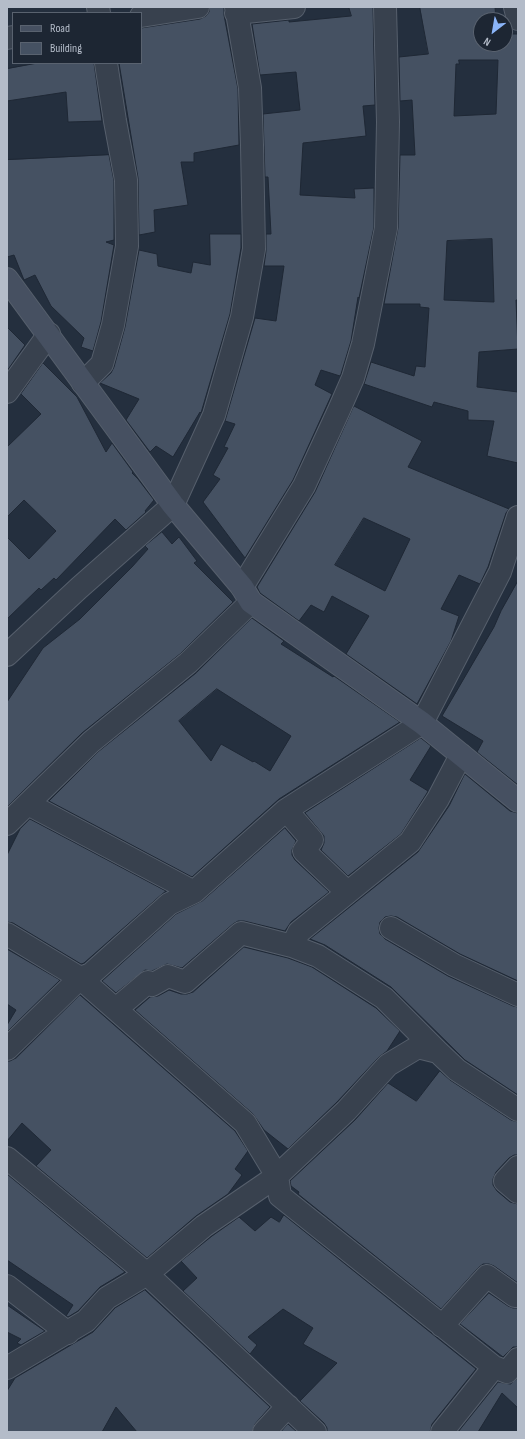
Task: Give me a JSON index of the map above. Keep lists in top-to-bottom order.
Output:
{
  "legend": ["Road", "Building"],
  "north": "bottom left"
}
